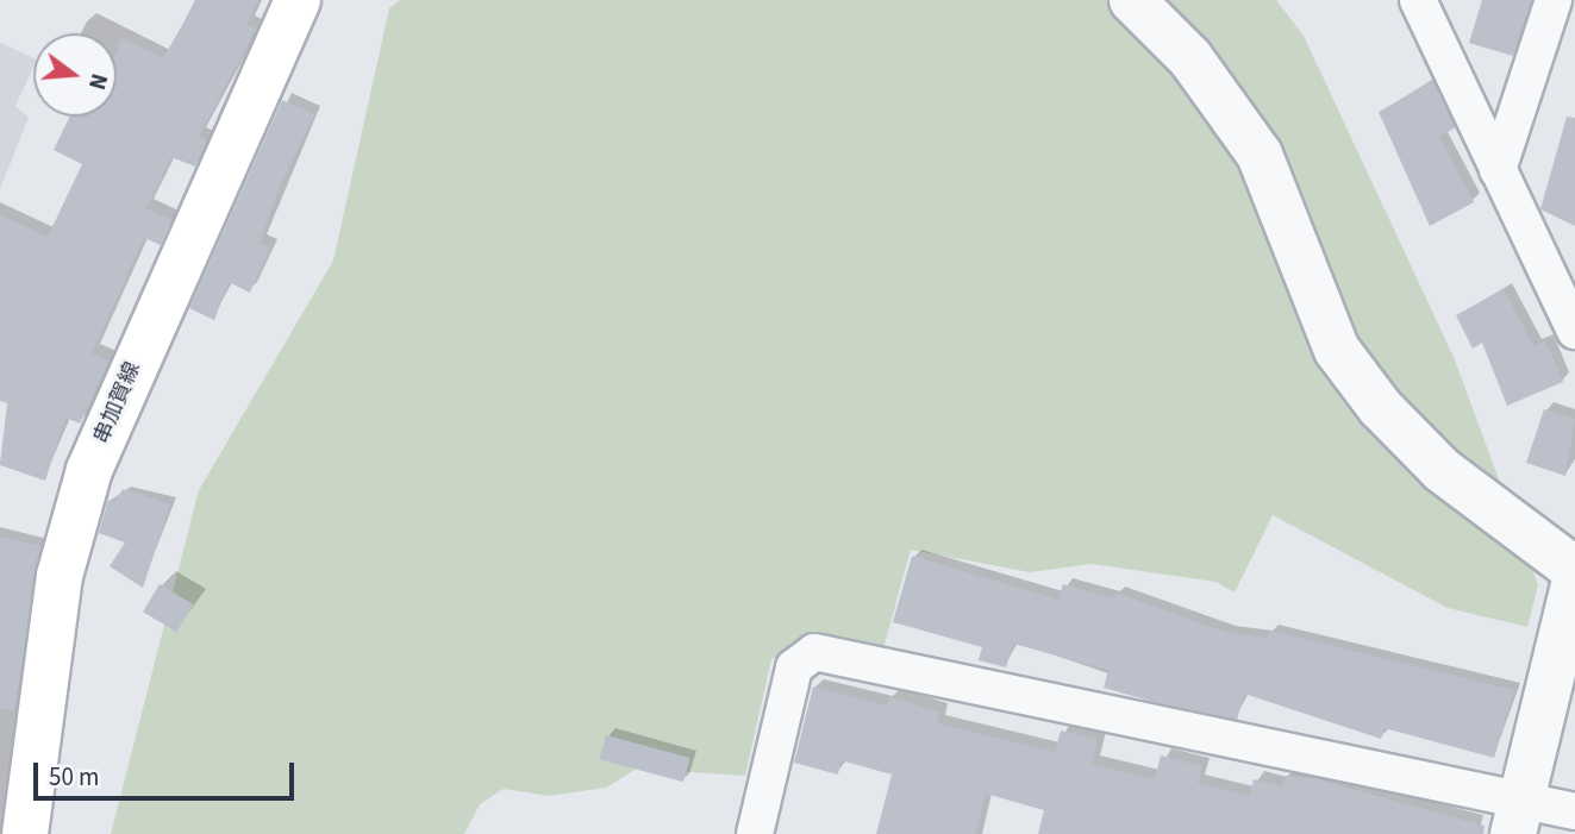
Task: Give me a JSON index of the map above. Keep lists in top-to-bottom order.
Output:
{
  "streets": {
    "main road": ["串加賀線"]
  },
  "scale_bar": "50 m",
  "north": "right"
}
